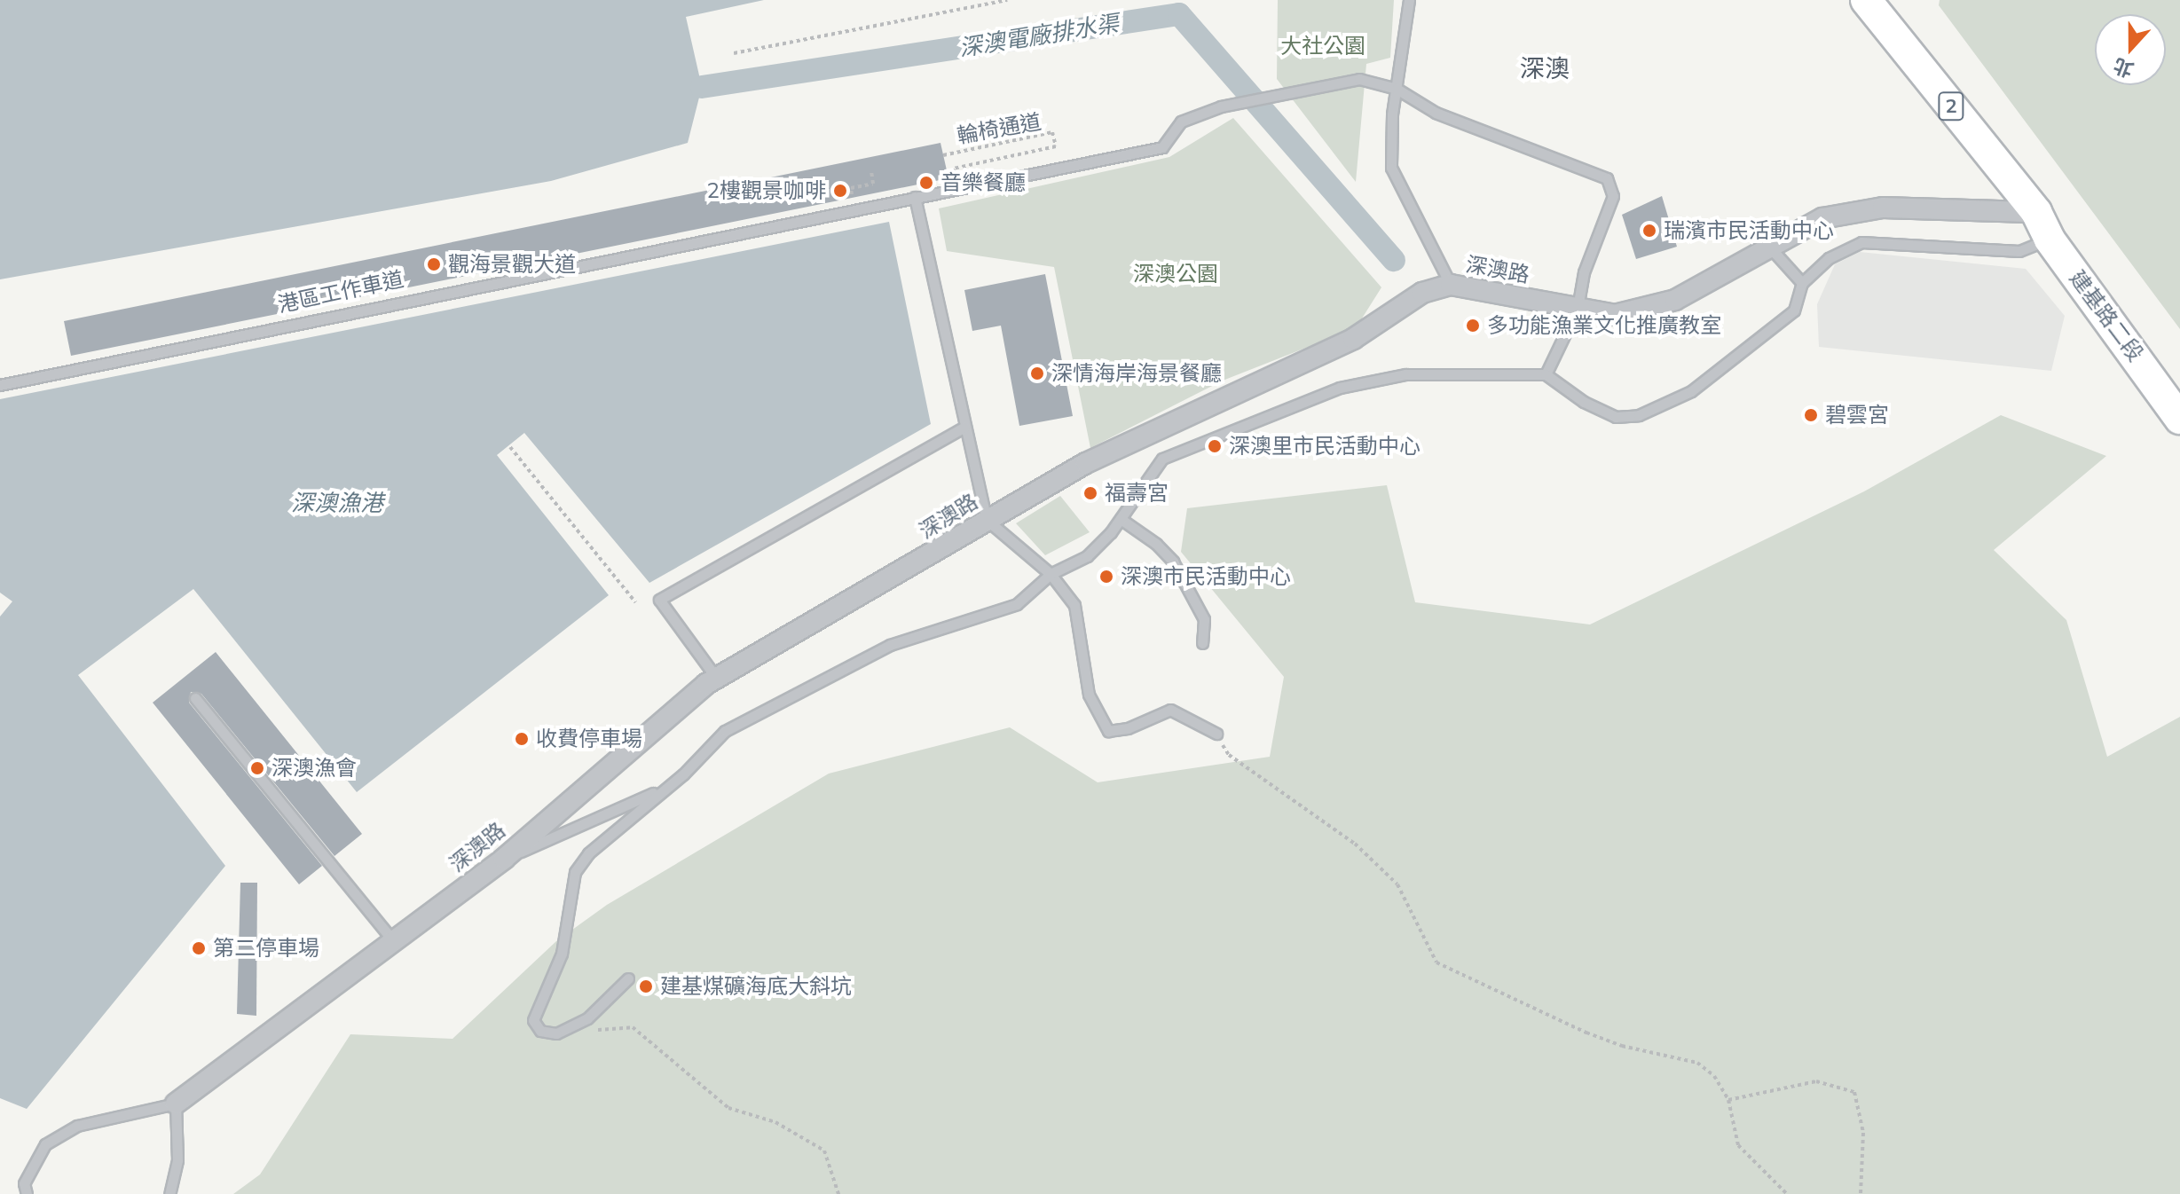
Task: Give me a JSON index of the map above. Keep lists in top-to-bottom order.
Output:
{
  "streets": {
    "main road": ["2", "建基路二段"],
    "street": ["深澳路"],
    "lane": ["港區工作車道"],
    "path": ["輪椅通道"]
  },
  "crossings": [
    ["2", "深澳路"],
    ["2", "建基路二段"],
    ["輪椅通道", "港區工作車道"],
    ["深澳路", "港區工作車道"],
    ["深澳路", "建基路二段"]
  ],
  "districts": ["深澳"],
  "water": ["深澳電廠排水渠", "深澳漁港"],
  "parks": ["大社公園", "深澳公園"],
  "places": [
    "音樂餐廳",
    "2樓觀景咖啡",
    "瑞濱市民活動中心",
    "觀海景觀大道",
    "多功能漁業文化推廣教室",
    "深情海岸海景餐廳",
    "碧雲宮",
    "深澳里市民活動中心",
    "福壽宮",
    "深澳市民活動中心",
    "收費停車場",
    "深澳漁會",
    "第二停車場",
    "建基煤礦海底大斜坑"
  ],
  "north": "bottom"
}
